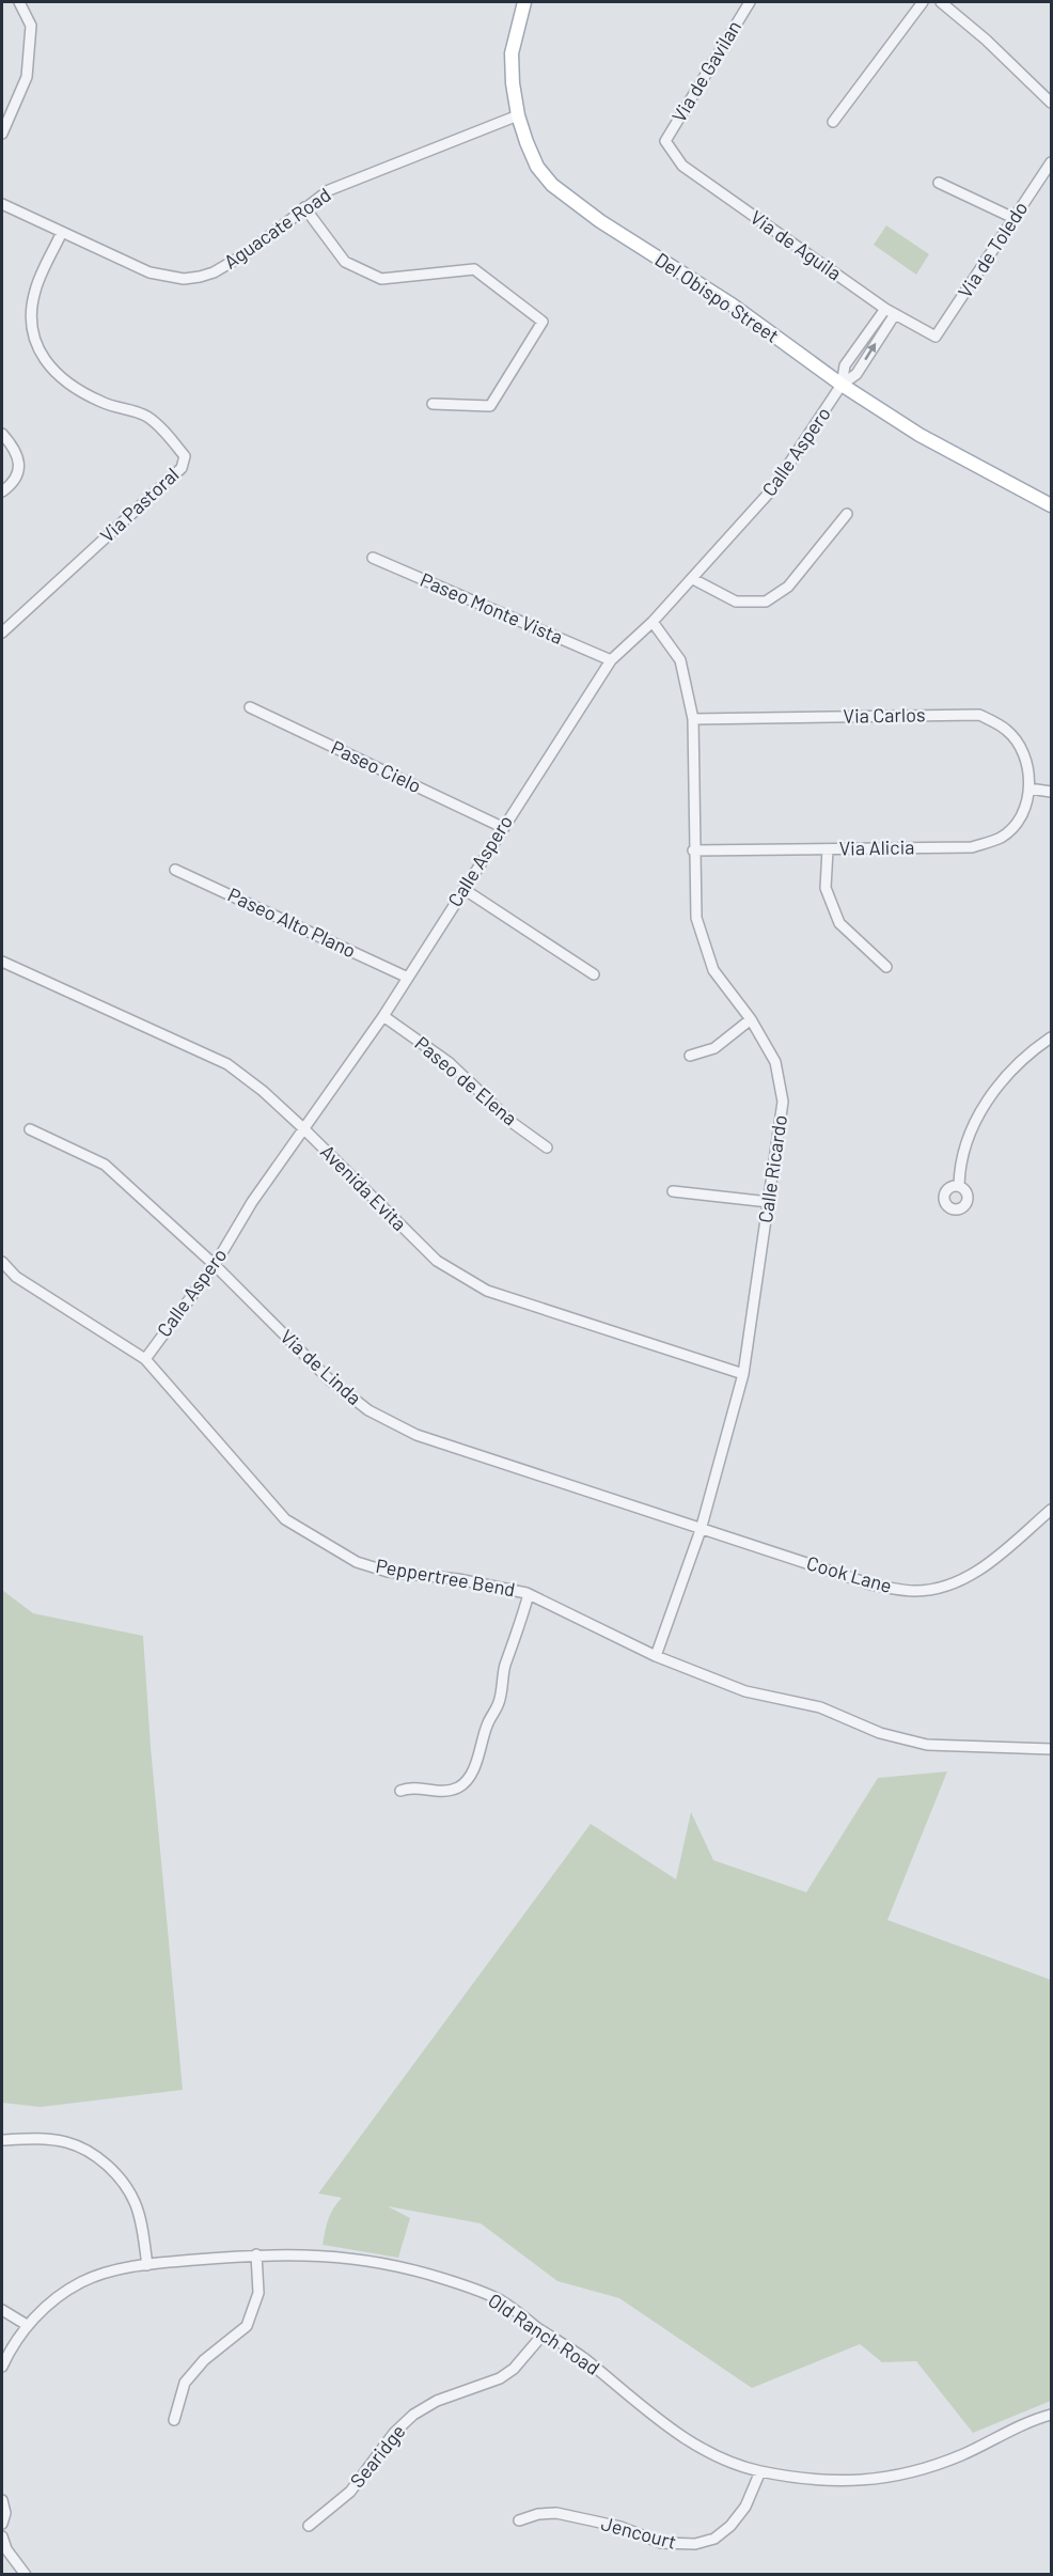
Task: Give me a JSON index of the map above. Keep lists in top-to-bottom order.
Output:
{
  "streets": {
    "main road": ["Del Obispo Street"],
    "street": [
      "Via de Gavilan",
      "Aguacate Road",
      "Via de Aguila",
      "Via de Toledo",
      "Calle Aspero",
      "Via Pastoral",
      "Paseo Monte Vista",
      "Via Carlos",
      "Paseo Cielo",
      "Via Alicia",
      "Paseo Alto Plano",
      "Paseo de Elena",
      "Calle Ricardo",
      "Avenida Evita",
      "Via de Linda",
      "Cook Lane",
      "Peppertree Bend",
      "Old Ranch Road",
      "Searidge",
      "Jencourt"
    ]
  },
  "crossings": [
    ["Via de Gavilan", "Via de Aguila"],
    ["Aguacate Road", "Del Obispo Street"],
    ["Aguacate Road", "Via Pastoral"],
    ["Via de Aguila", "Via de Toledo"],
    ["Via de Aguila", "Calle Aspero"],
    ["Del Obispo Street", "Calle Aspero"],
    ["Calle Aspero", "Paseo Monte Vista"],
    ["Calle Aspero", "Paseo Cielo"],
    ["Calle Aspero", "Paseo Alto Plano"],
    ["Calle Aspero", "Paseo de Elena"],
    ["Calle Aspero", "Calle Ricardo"],
    ["Calle Aspero", "Avenida Evita"],
    ["Calle Aspero", "Via de Linda"],
    ["Calle Aspero", "Peppertree Bend"],
    ["Via Carlos", "Via Alicia"],
    ["Via Carlos", "Calle Ricardo"],
    ["Via Alicia", "Calle Ricardo"],
    ["Calle Ricardo", "Avenida Evita"],
    ["Calle Ricardo", "Via de Linda"],
    ["Calle Ricardo", "Cook Lane"],
    ["Calle Ricardo", "Peppertree Bend"],
    ["Via de Linda", "Cook Lane"],
    ["Old Ranch Road", "Searidge"],
    ["Old Ranch Road", "Jencourt"]
  ]
}
